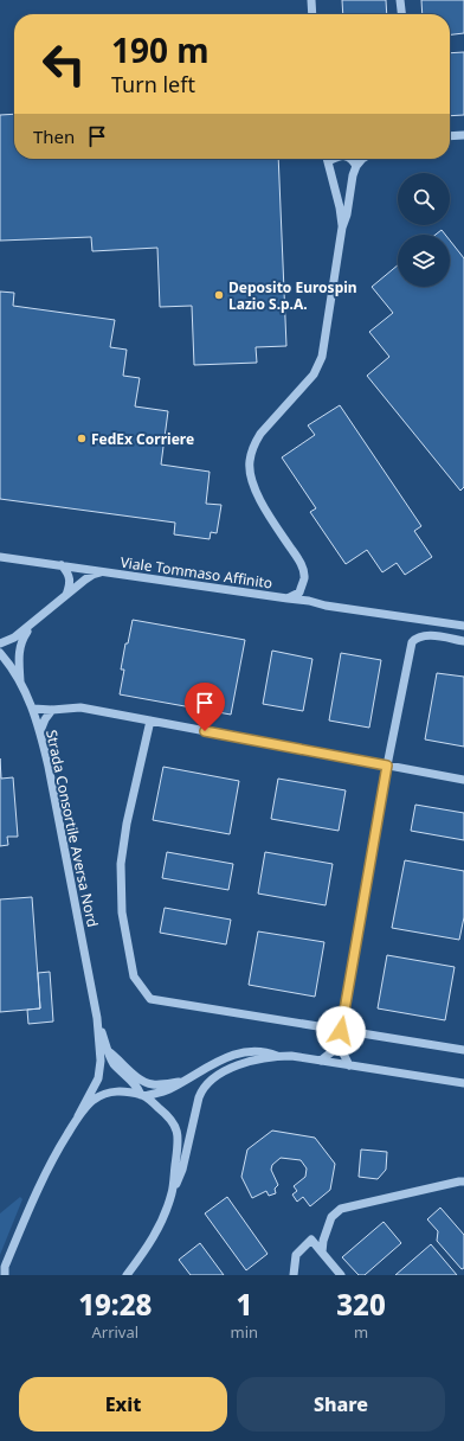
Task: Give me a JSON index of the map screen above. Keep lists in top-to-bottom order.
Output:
{
  "streets": {
    "street": ["Viale Tommaso Affinito", "Strada Consortile Aversa Nord"]
  },
  "crossings": [
    ["Viale Tommaso Affinito", "Strada Consortile Aversa Nord"]
  ],
  "places": ["Deposito Eurospin Lazio S.p.A.", "FedEx Corriere"],
  "page": {
    "turn": ["190 m", "Turn left"],
    "then": "Then",
    "eta": [
      "19:28",
      "Arrival",
      "1",
      "min",
      "320",
      "m"
    ],
    "buttons": ["Exit", "Share"]
  }
}
